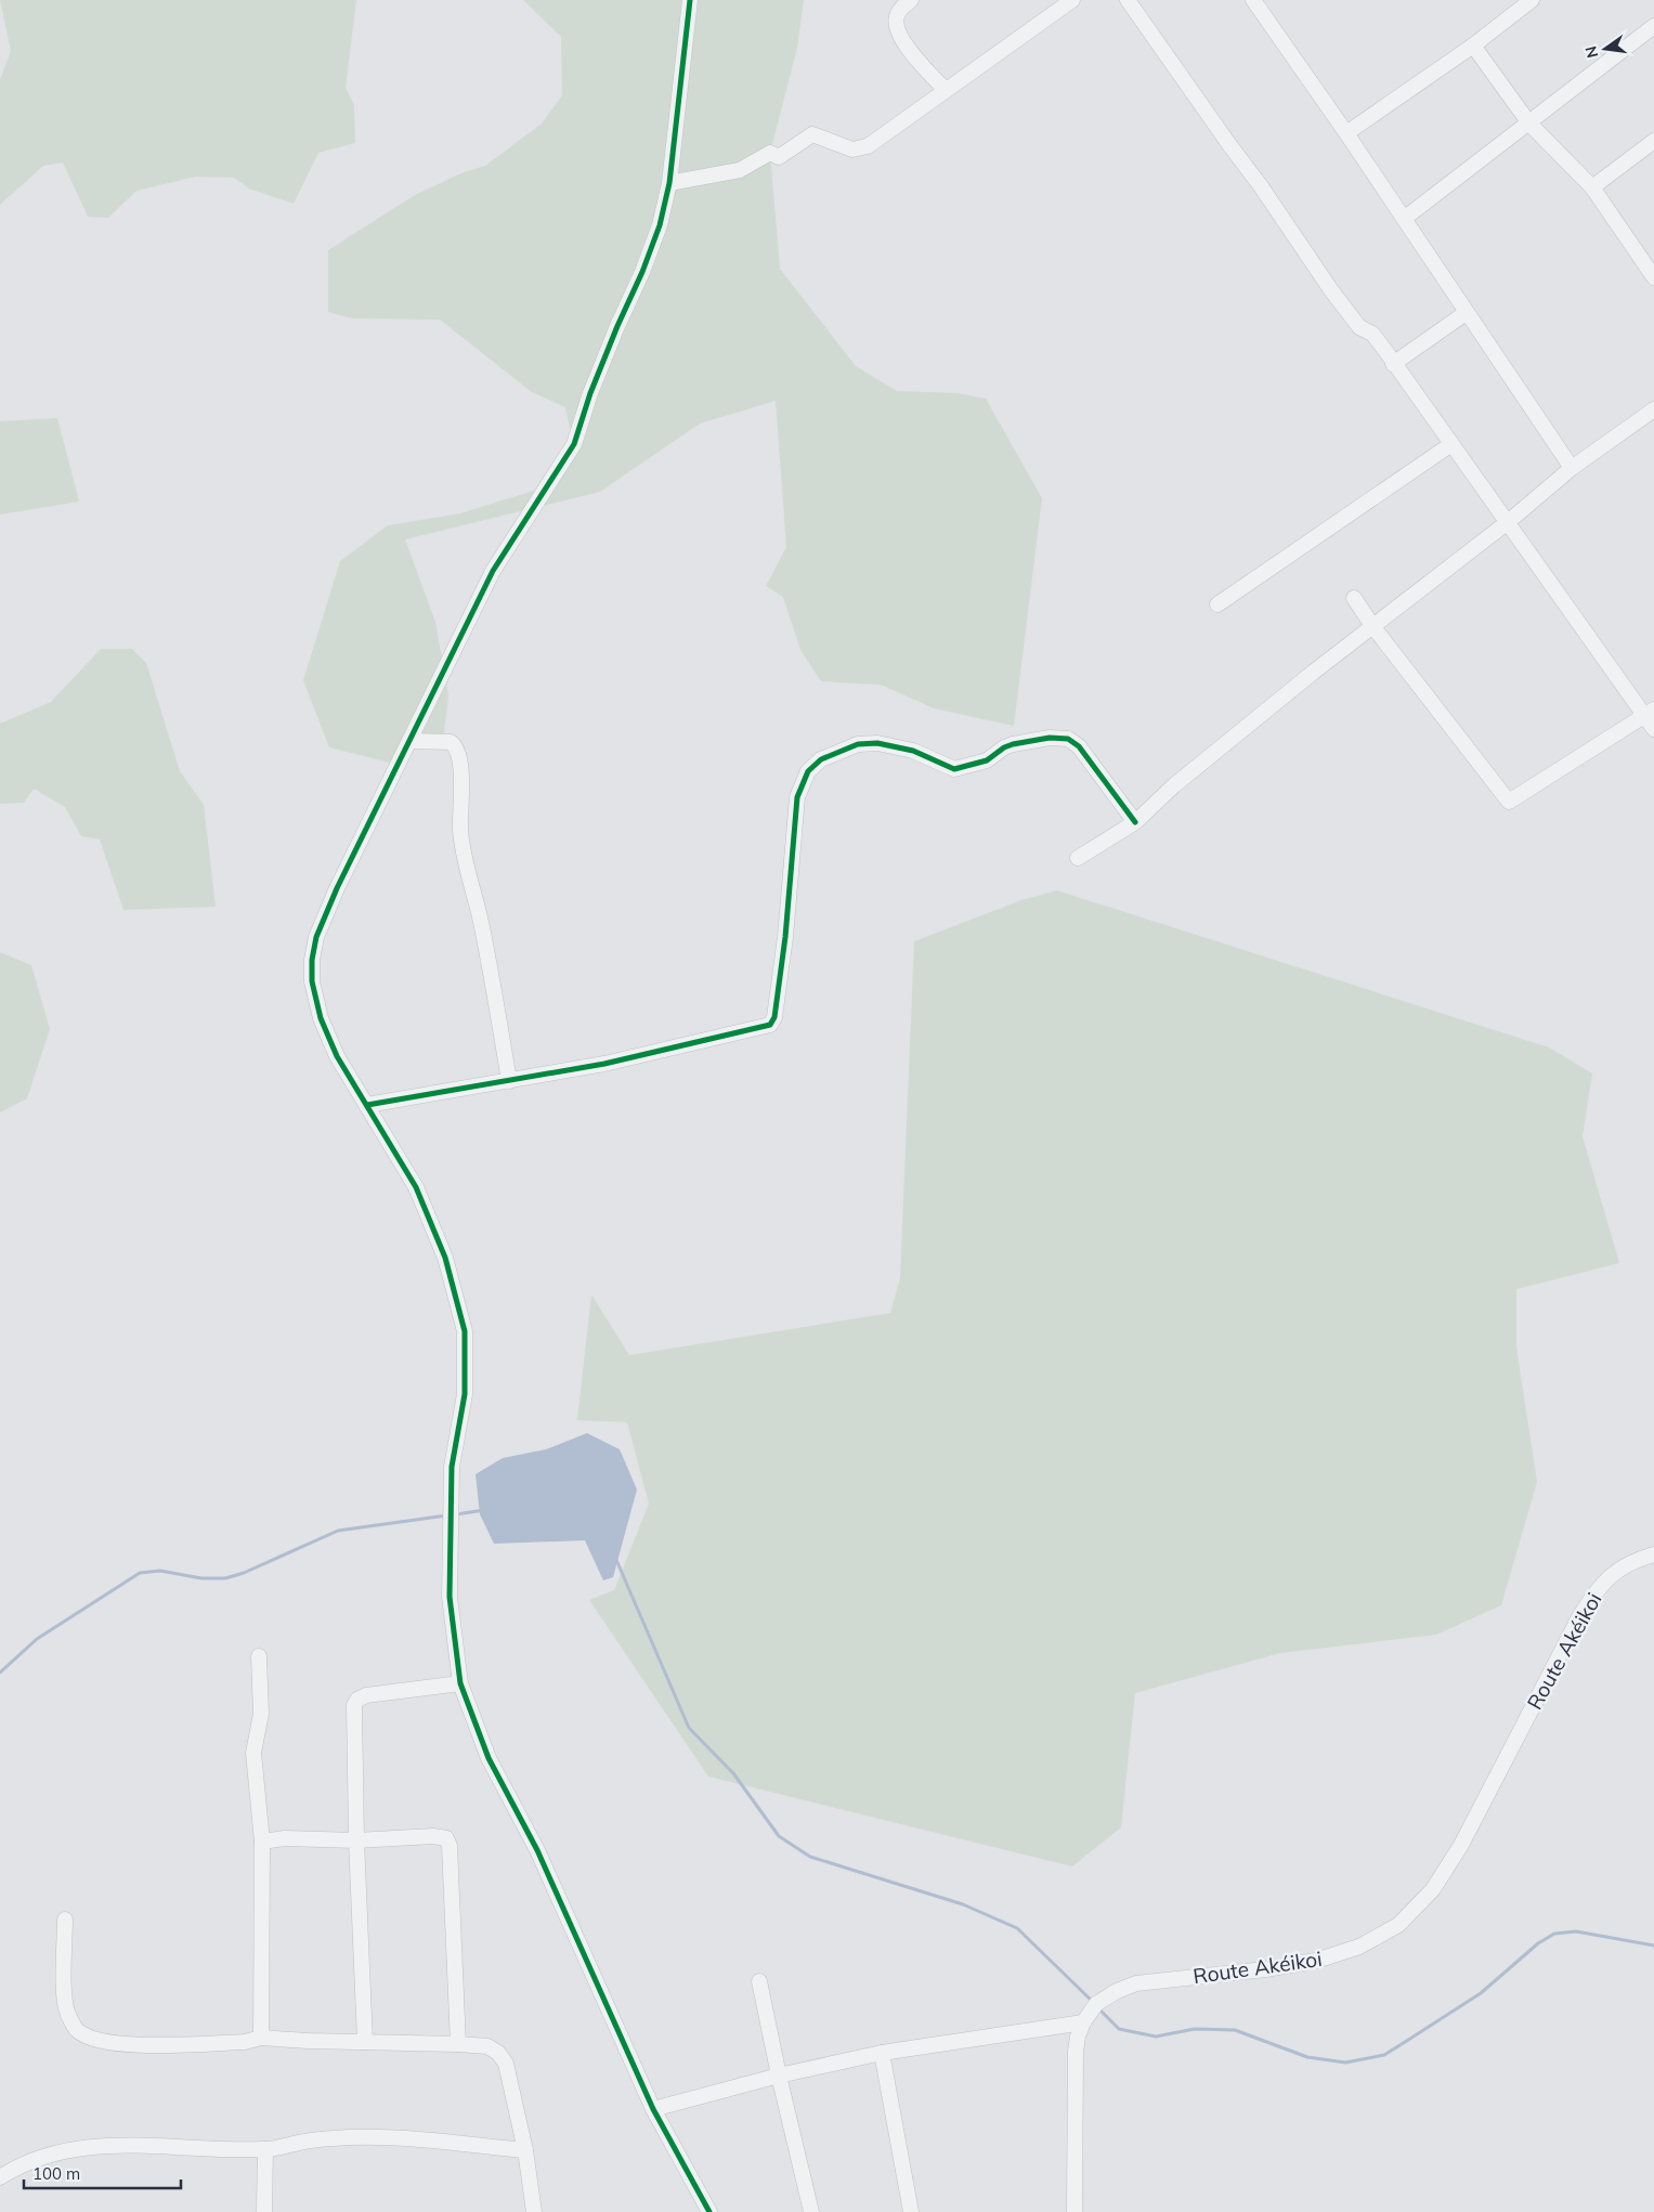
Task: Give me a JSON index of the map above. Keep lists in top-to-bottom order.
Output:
{
  "streets": {
    "street": ["Route Akéikoi"]
  },
  "scale_bar": "100 m",
  "north": "left"
}
